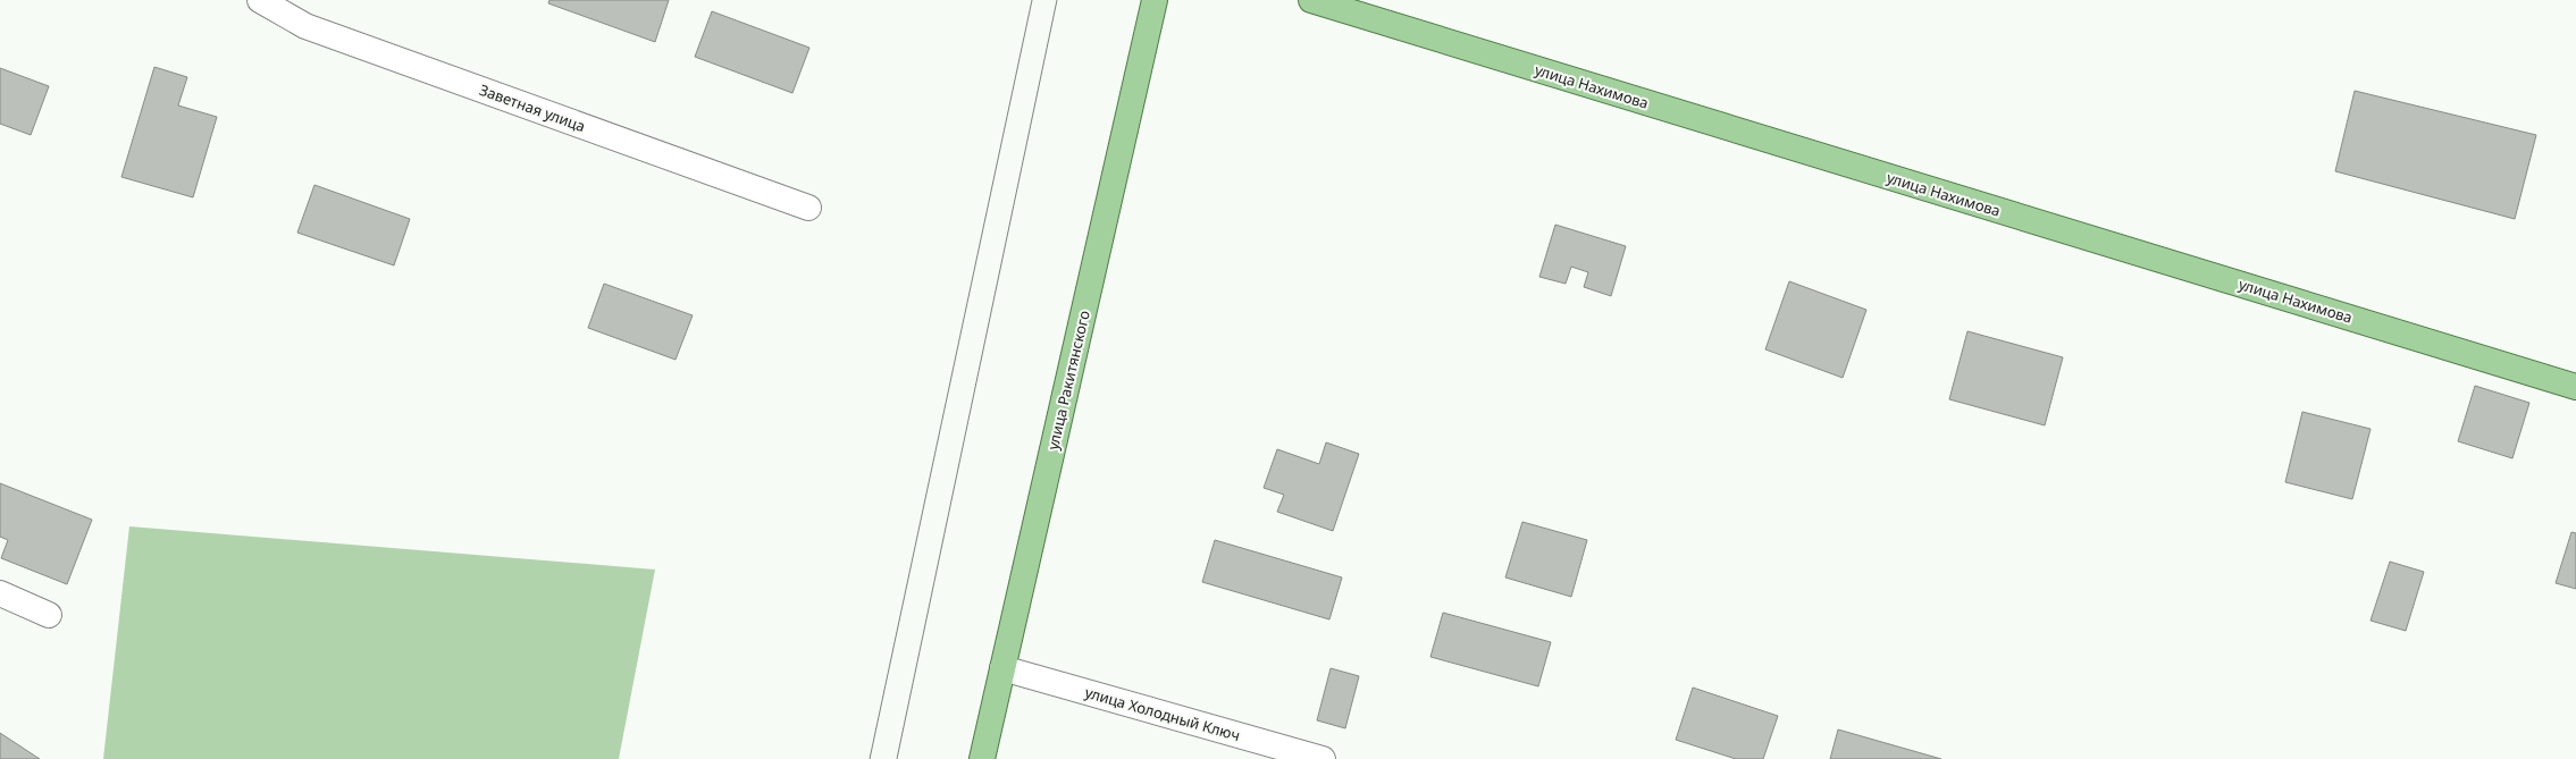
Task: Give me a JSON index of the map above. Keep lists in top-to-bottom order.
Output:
{
  "streets": {
    "main road": ["улица Нахимова", "улица Ракитянского"],
    "street": ["Заветная улица", "улица Холодный Ключ"]
  },
  "crossings": [
    ["улица Ракитянского", "улица Холодный Ключ"]
  ]
}
